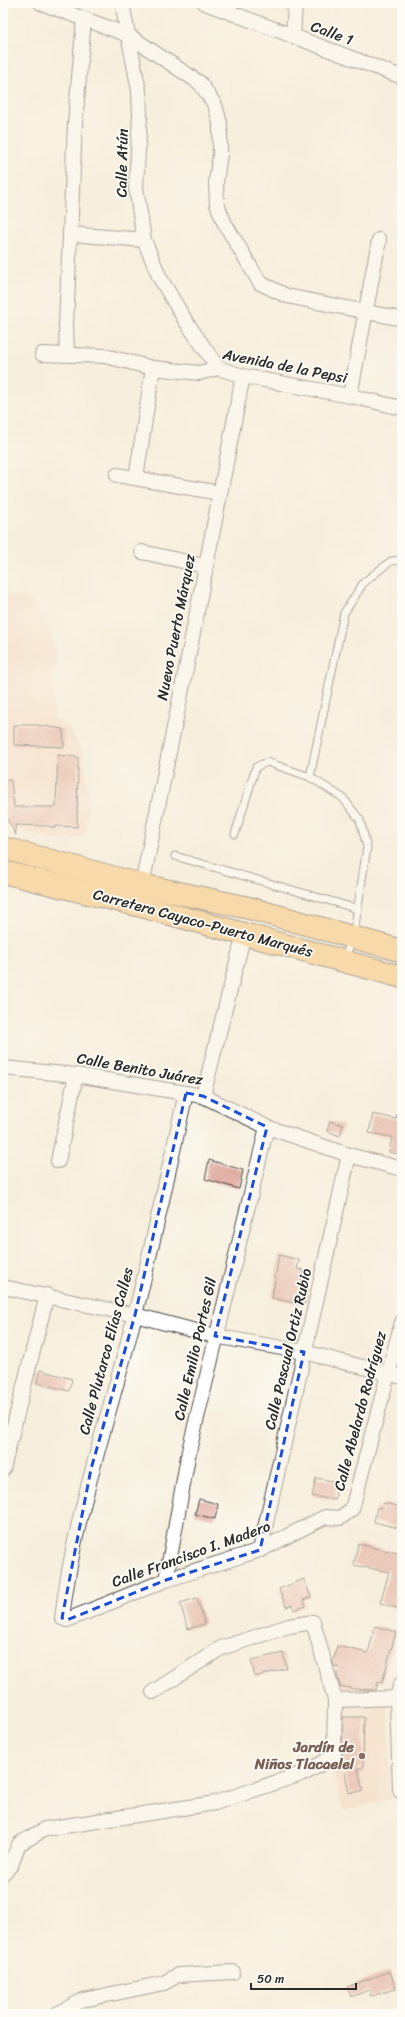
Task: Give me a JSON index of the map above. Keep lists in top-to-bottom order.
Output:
{
  "streets": {
    "main road": ["Carretera Cayaco-Puerto Marqués"],
    "street": [
      "Calle 1",
      "Calle Atún",
      "Avenida de la Pepsi",
      "Nuevo Puerto Márquez",
      "Calle Benito Juárez",
      "Calle Emilio Portes Gil",
      "Calle Pascual Ortiz Rubio",
      "Calle Plutarco Elías Calles",
      "Calle Abelardo Rodríguez",
      "Calle Francisco I. Madero"
    ]
  },
  "crossings": [
    ["Calle Atún", "Avenida de la Pepsi"],
    ["Avenida de la Pepsi", "Nuevo Puerto Márquez"],
    ["Nuevo Puerto Márquez", "Carretera Cayaco-Puerto Marqués"],
    ["Calle Benito Juárez", "Calle Emilio Portes Gil"],
    ["Calle Benito Juárez", "Calle Pascual Ortiz Rubio"],
    ["Calle Benito Juárez", "Calle Plutarco Elías Calles"],
    ["Calle Emilio Portes Gil", "Calle Francisco I. Madero"],
    ["Calle Pascual Ortiz Rubio", "Calle Francisco I. Madero"],
    ["Calle Plutarco Elías Calles", "Calle Francisco I. Madero"],
    ["Calle Abelardo Rodríguez", "Calle Francisco I. Madero"]
  ],
  "places": ["Jardín de Niños Tlacaelel"],
  "scale_bar": "50 m"
}
